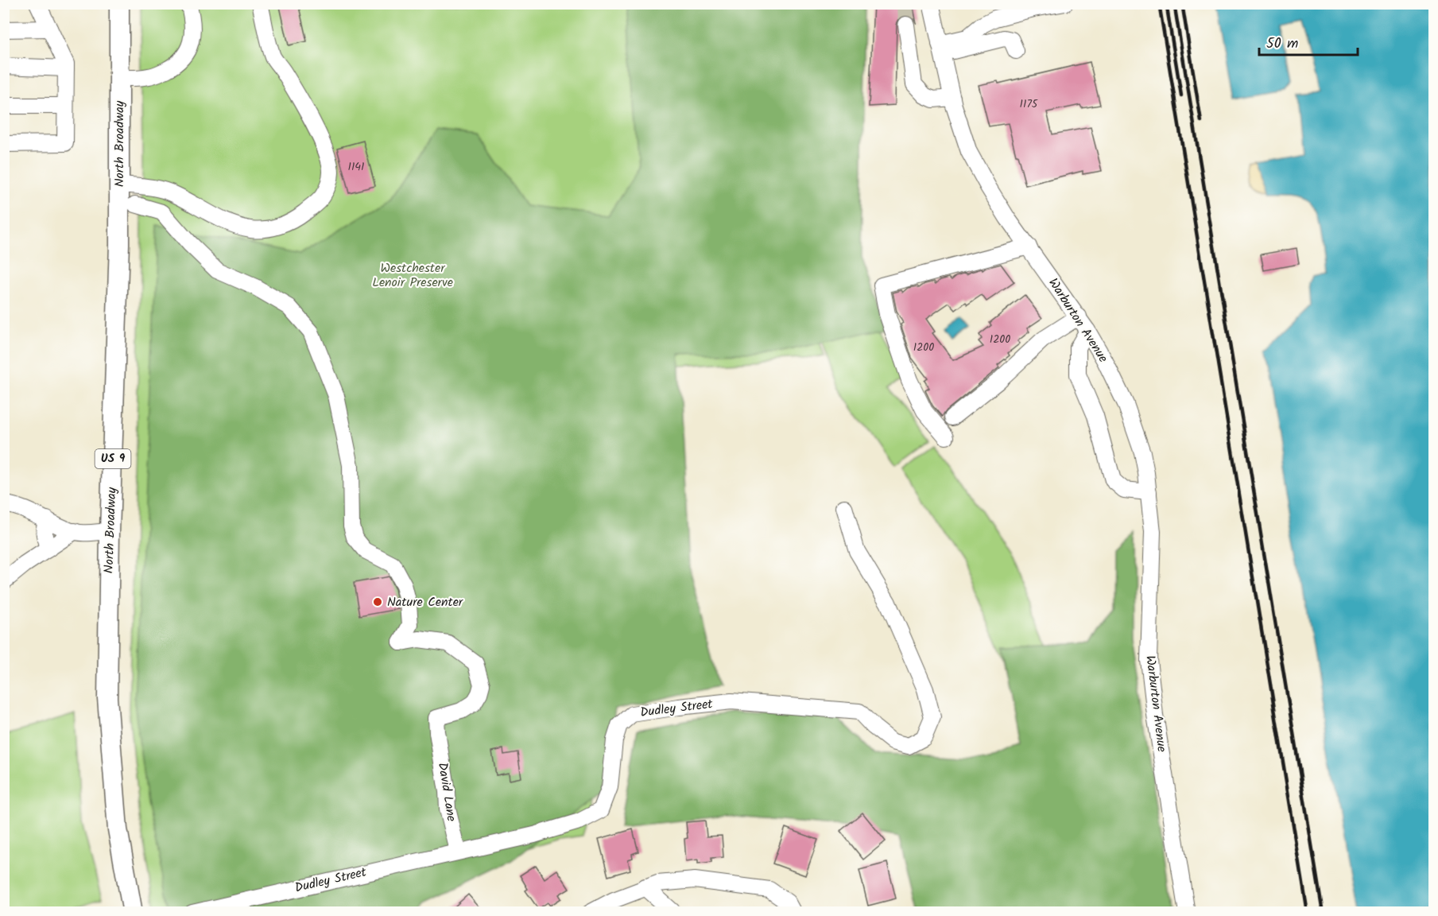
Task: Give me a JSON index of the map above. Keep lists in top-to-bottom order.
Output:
{
  "streets": {
    "main road": ["North Broadway", "US 9"],
    "street": ["Warburton Avenue", "Dudley Street", "David Lane"]
  },
  "crossings": [
    ["Dudley Street", "David Lane"]
  ],
  "parks": ["Westchester Lenoir Preserve"],
  "places": ["Nature Center"],
  "house_numbers": [
    "1175",
    "1141",
    "1200",
    "1200"
  ],
  "scale_bar": "50 m"
}
